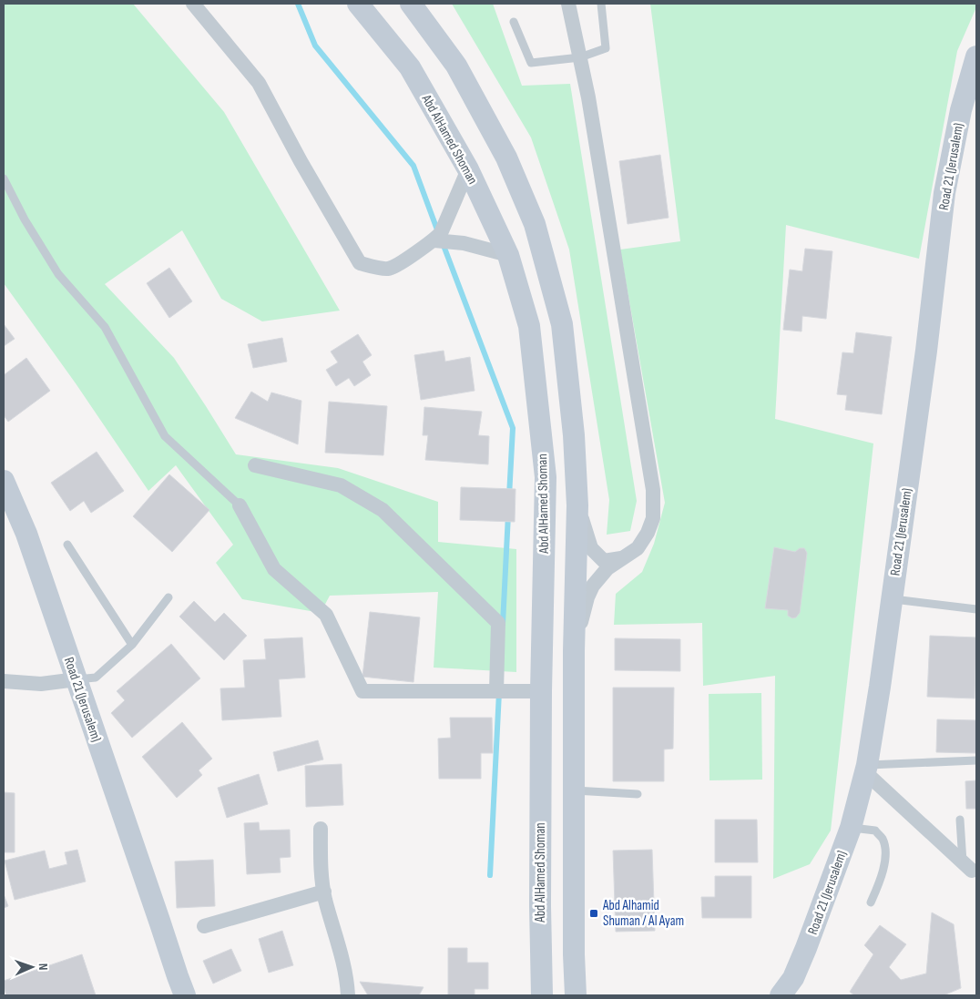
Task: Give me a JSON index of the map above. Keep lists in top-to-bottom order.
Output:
{
  "streets": {
    "main road": ["Abd AlHamed Shoman", "Road 21 (Jerusalem)"]
  },
  "places": {
    "transit": ["Abd Alhamid Shuman / Al Ayam"]
  },
  "north": "right"
}
